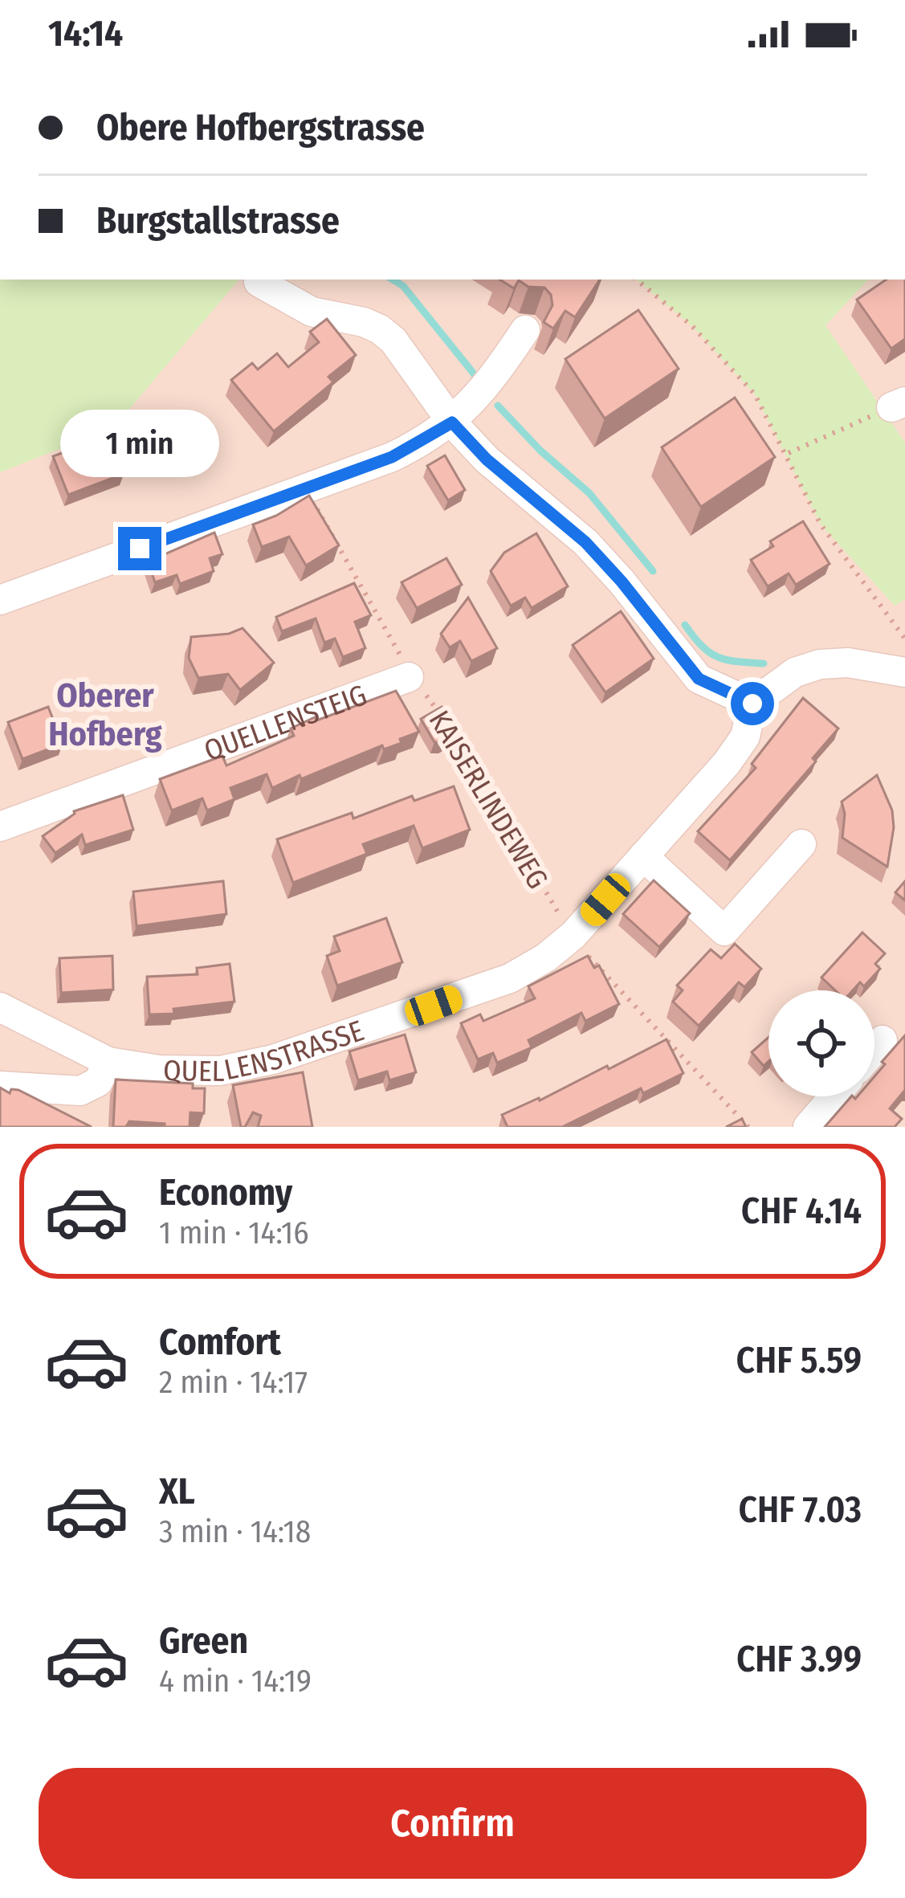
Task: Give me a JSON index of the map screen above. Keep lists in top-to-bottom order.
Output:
{
  "streets": {
    "street": ["QUELLENSTEIG", "QUELLENSTRASSE"],
    "path": ["KAISERLINDEWEG"]
  },
  "crossings": [
    ["QUELLENSTEIG", "KAISERLINDEWEG"],
    ["KAISERLINDEWEG", "QUELLENSTRASSE"]
  ],
  "districts": ["Oberer Hofberg"],
  "page": {
    "status": "14:14",
    "banner": ["Obere Hofbergstrasse", "Burgstallstrasse"],
    "bubble": "1 min",
    "list": [
      {
        "name": "Economy",
        "note": "1 min · 14:16",
        "value": "CHF 4.14"
      },
      {
        "name": "Comfort",
        "note": "2 min · 14:17",
        "value": "CHF 5.59"
      },
      {
        "name": "XL",
        "note": "3 min · 14:18",
        "value": "CHF 7.03"
      },
      {
        "name": "Green",
        "note": "4 min · 14:19",
        "value": "CHF 3.99"
      }
    ],
    "buttons": "Confirm"
  }
}
